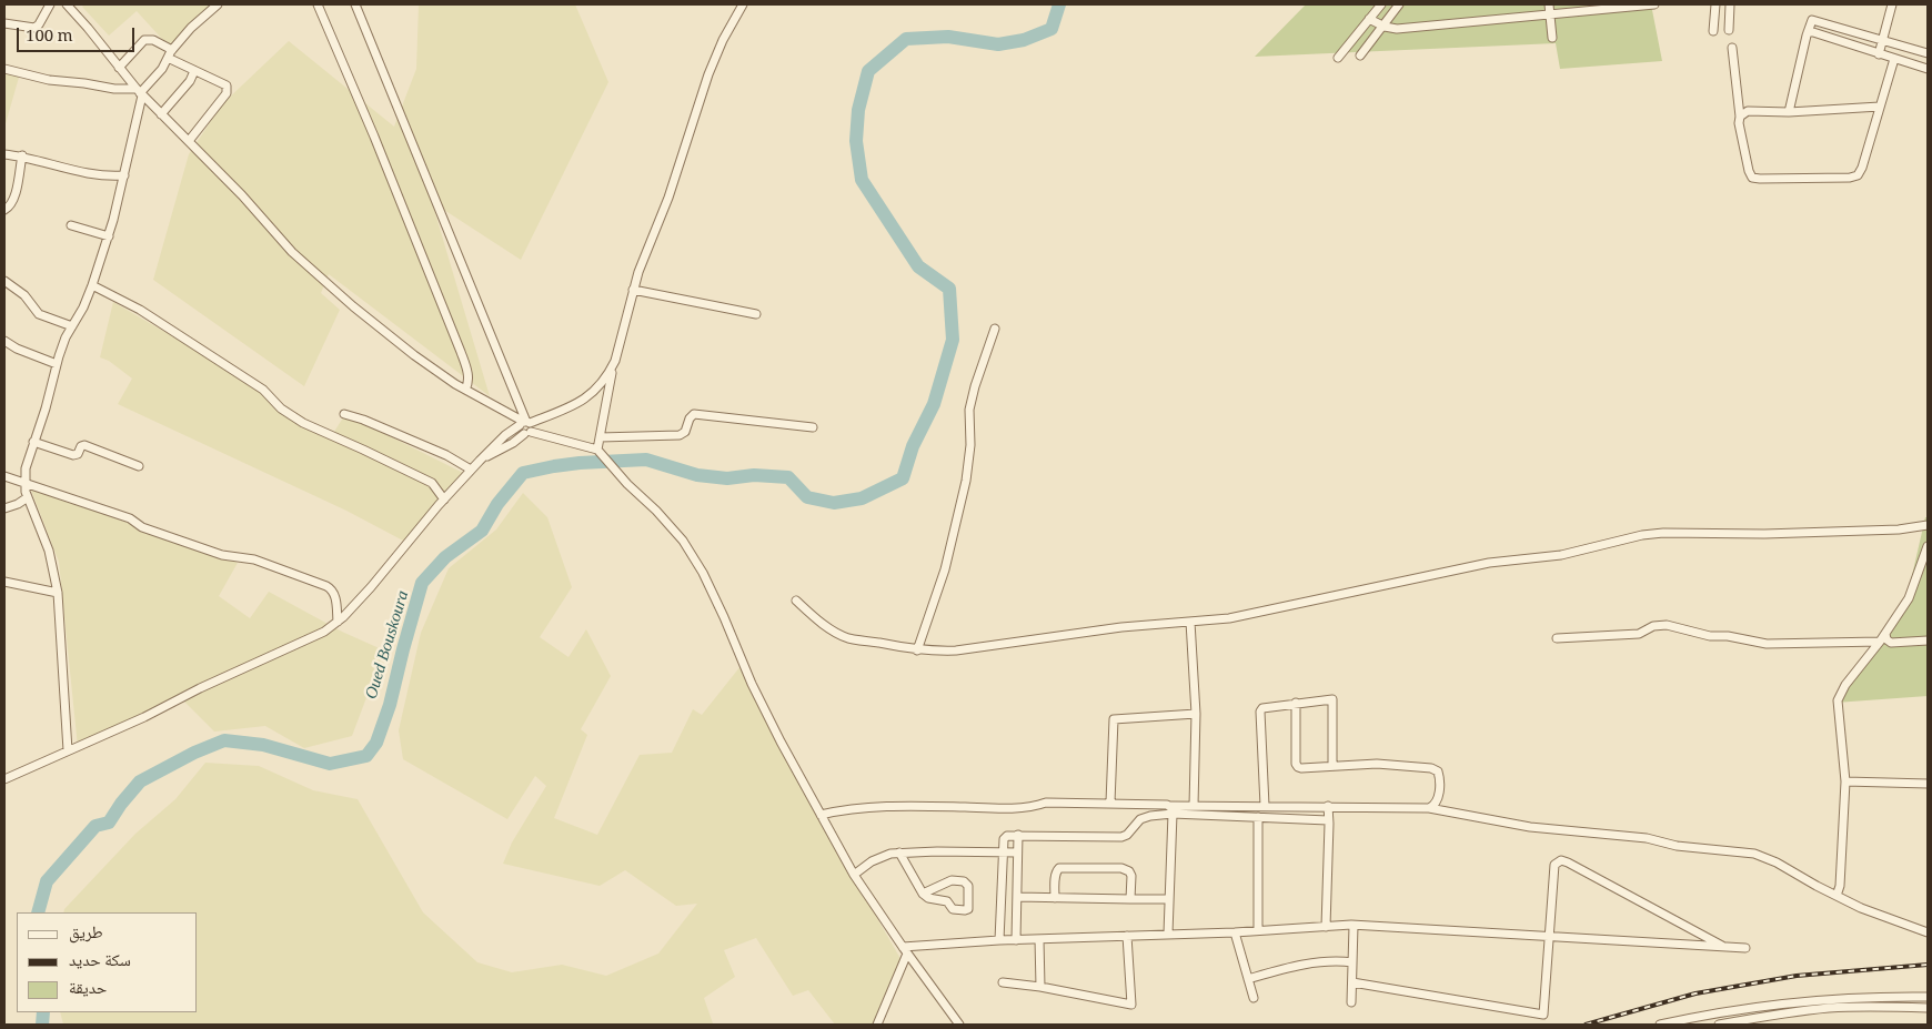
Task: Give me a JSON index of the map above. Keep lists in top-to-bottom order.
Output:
{
  "water": ["Oued Bouskoura"],
  "legend": ["طريق", "سكة حديد", "حديقة"],
  "scale_bar": "100 m"
}
